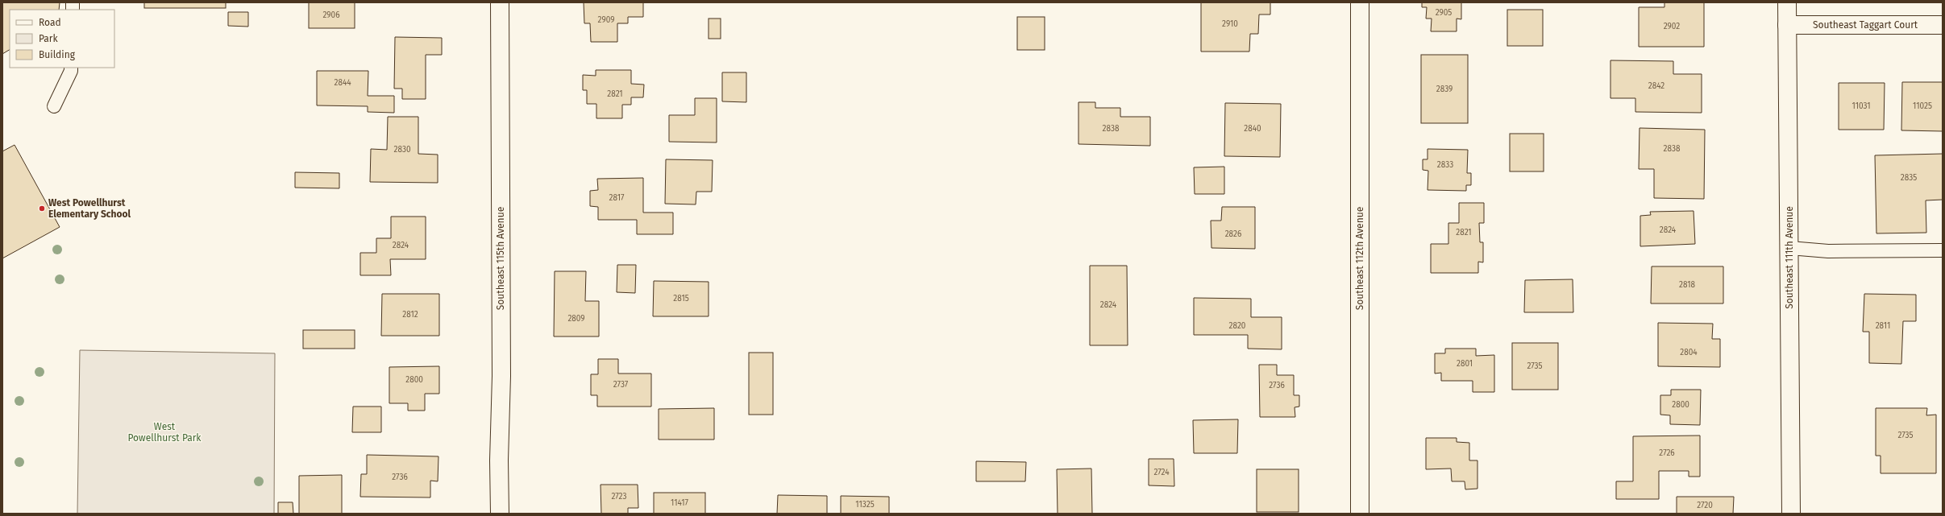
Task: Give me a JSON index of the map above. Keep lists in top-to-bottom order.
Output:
{
  "streets": {
    "street": [
      "Southeast Taggart Court",
      "Southeast 111th Avenue",
      "Southeast 115th Avenue",
      "Southeast 112th Avenue"
    ]
  },
  "crossings": [
    ["Southeast Taggart Court", "Southeast 111th Avenue"]
  ],
  "parks": ["West Powellhurst Park"],
  "places": ["West Powellhurst Elementary School"],
  "house_numbers": [
    "2905",
    "2906",
    "2909",
    "2910",
    "2902",
    "2844",
    "2842",
    "2839",
    "2821",
    "11031",
    "11025",
    "2838",
    "2840",
    "2838",
    "2830",
    "2833",
    "2835",
    "2817",
    "2824",
    "2821",
    "2826",
    "2824",
    "2818",
    "2815",
    "2824",
    "2812",
    "2809",
    "2820",
    "2811",
    "2804",
    "2801",
    "2735",
    "2800",
    "2737",
    "2736",
    "2800",
    "2735",
    "2726",
    "2724",
    "2736",
    "2723",
    "11417",
    "11325",
    "2720"
  ],
  "legend": ["Road", "Park", "Building"]
}
